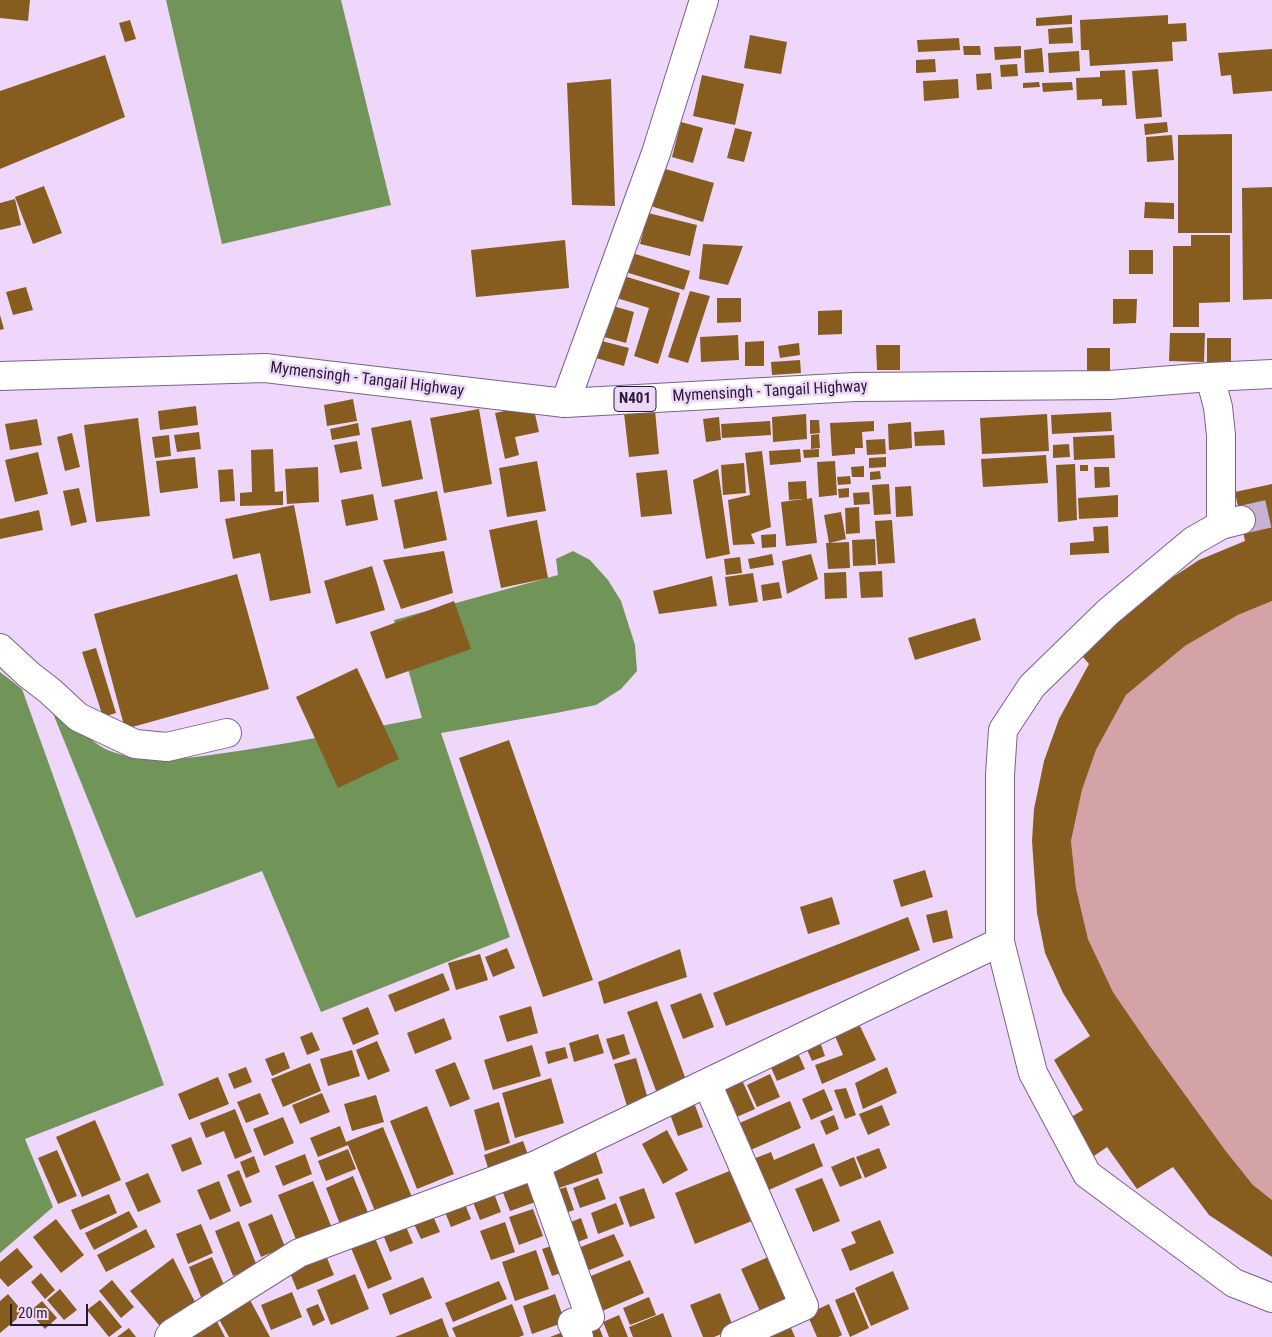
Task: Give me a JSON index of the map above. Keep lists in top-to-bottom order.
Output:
{
  "streets": {
    "main road": ["Mymensingh - Tangail Highway", "N401"]
  },
  "scale_bar": "20 m"
}
